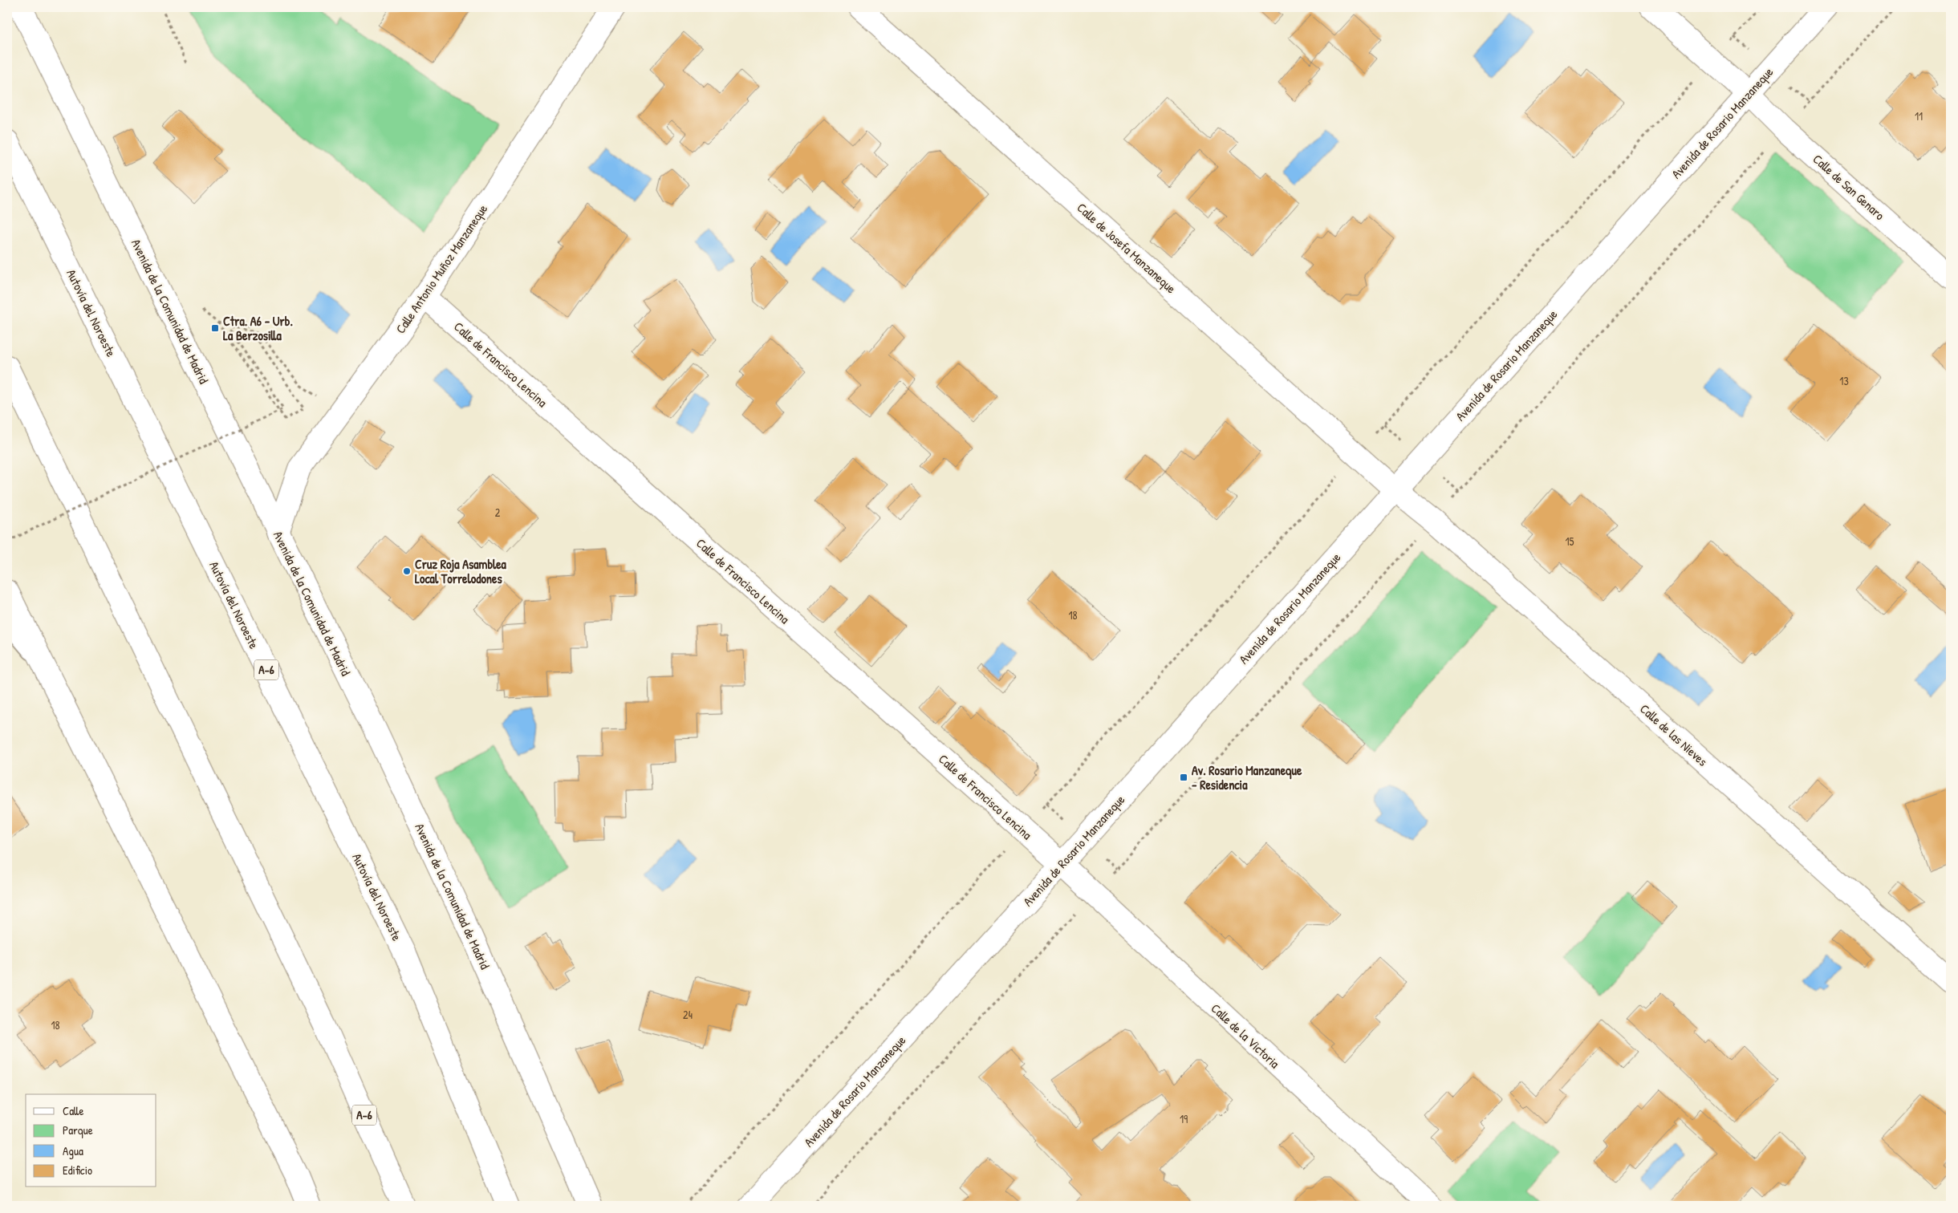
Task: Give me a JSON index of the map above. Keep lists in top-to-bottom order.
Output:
{
  "streets": {
    "main road": [
      "Avenida de Rosario Manzaneque",
      "Calle de San Genaro",
      "Calle de Josefa Manzaneque",
      "Calle Antonio Muñoz Manzaneque",
      "Avenida de la Comunidad de Madrid",
      "Autovía del Noroeste",
      "Calle de Francisco Lencina",
      "A-6",
      "Calle de las Nieves",
      "Calle de la Victoria"
    ]
  },
  "crossings": [
    ["Avenida de Rosario Manzaneque", "Calle de San Genaro"],
    ["Avenida de Rosario Manzaneque", "Calle de Josefa Manzaneque"],
    ["Avenida de Rosario Manzaneque", "Calle de Francisco Lencina"],
    ["Avenida de Rosario Manzaneque", "Calle de las Nieves"],
    ["Avenida de Rosario Manzaneque", "Calle de la Victoria"],
    ["Calle de Josefa Manzaneque", "Calle de las Nieves"],
    ["Calle Antonio Muñoz Manzaneque", "Avenida de la Comunidad de Madrid"],
    ["Calle Antonio Muñoz Manzaneque", "Calle de Francisco Lencina"],
    ["Calle de Francisco Lencina", "Calle de la Victoria"]
  ],
  "places": {
    "transit": ["Ctra. A6 - Urb. La Berzosilla", "Av. Rosario Manzaneque - Residencia"],
    "other": ["Cruz Roja Asamblea Local Torrelodones"]
  },
  "house_numbers": [
    "11",
    "13",
    "2",
    "15",
    "18",
    "24",
    "18",
    "19"
  ],
  "legend": [
    "Calle",
    "Parque",
    "Agua",
    "Edificio"
  ]
}
